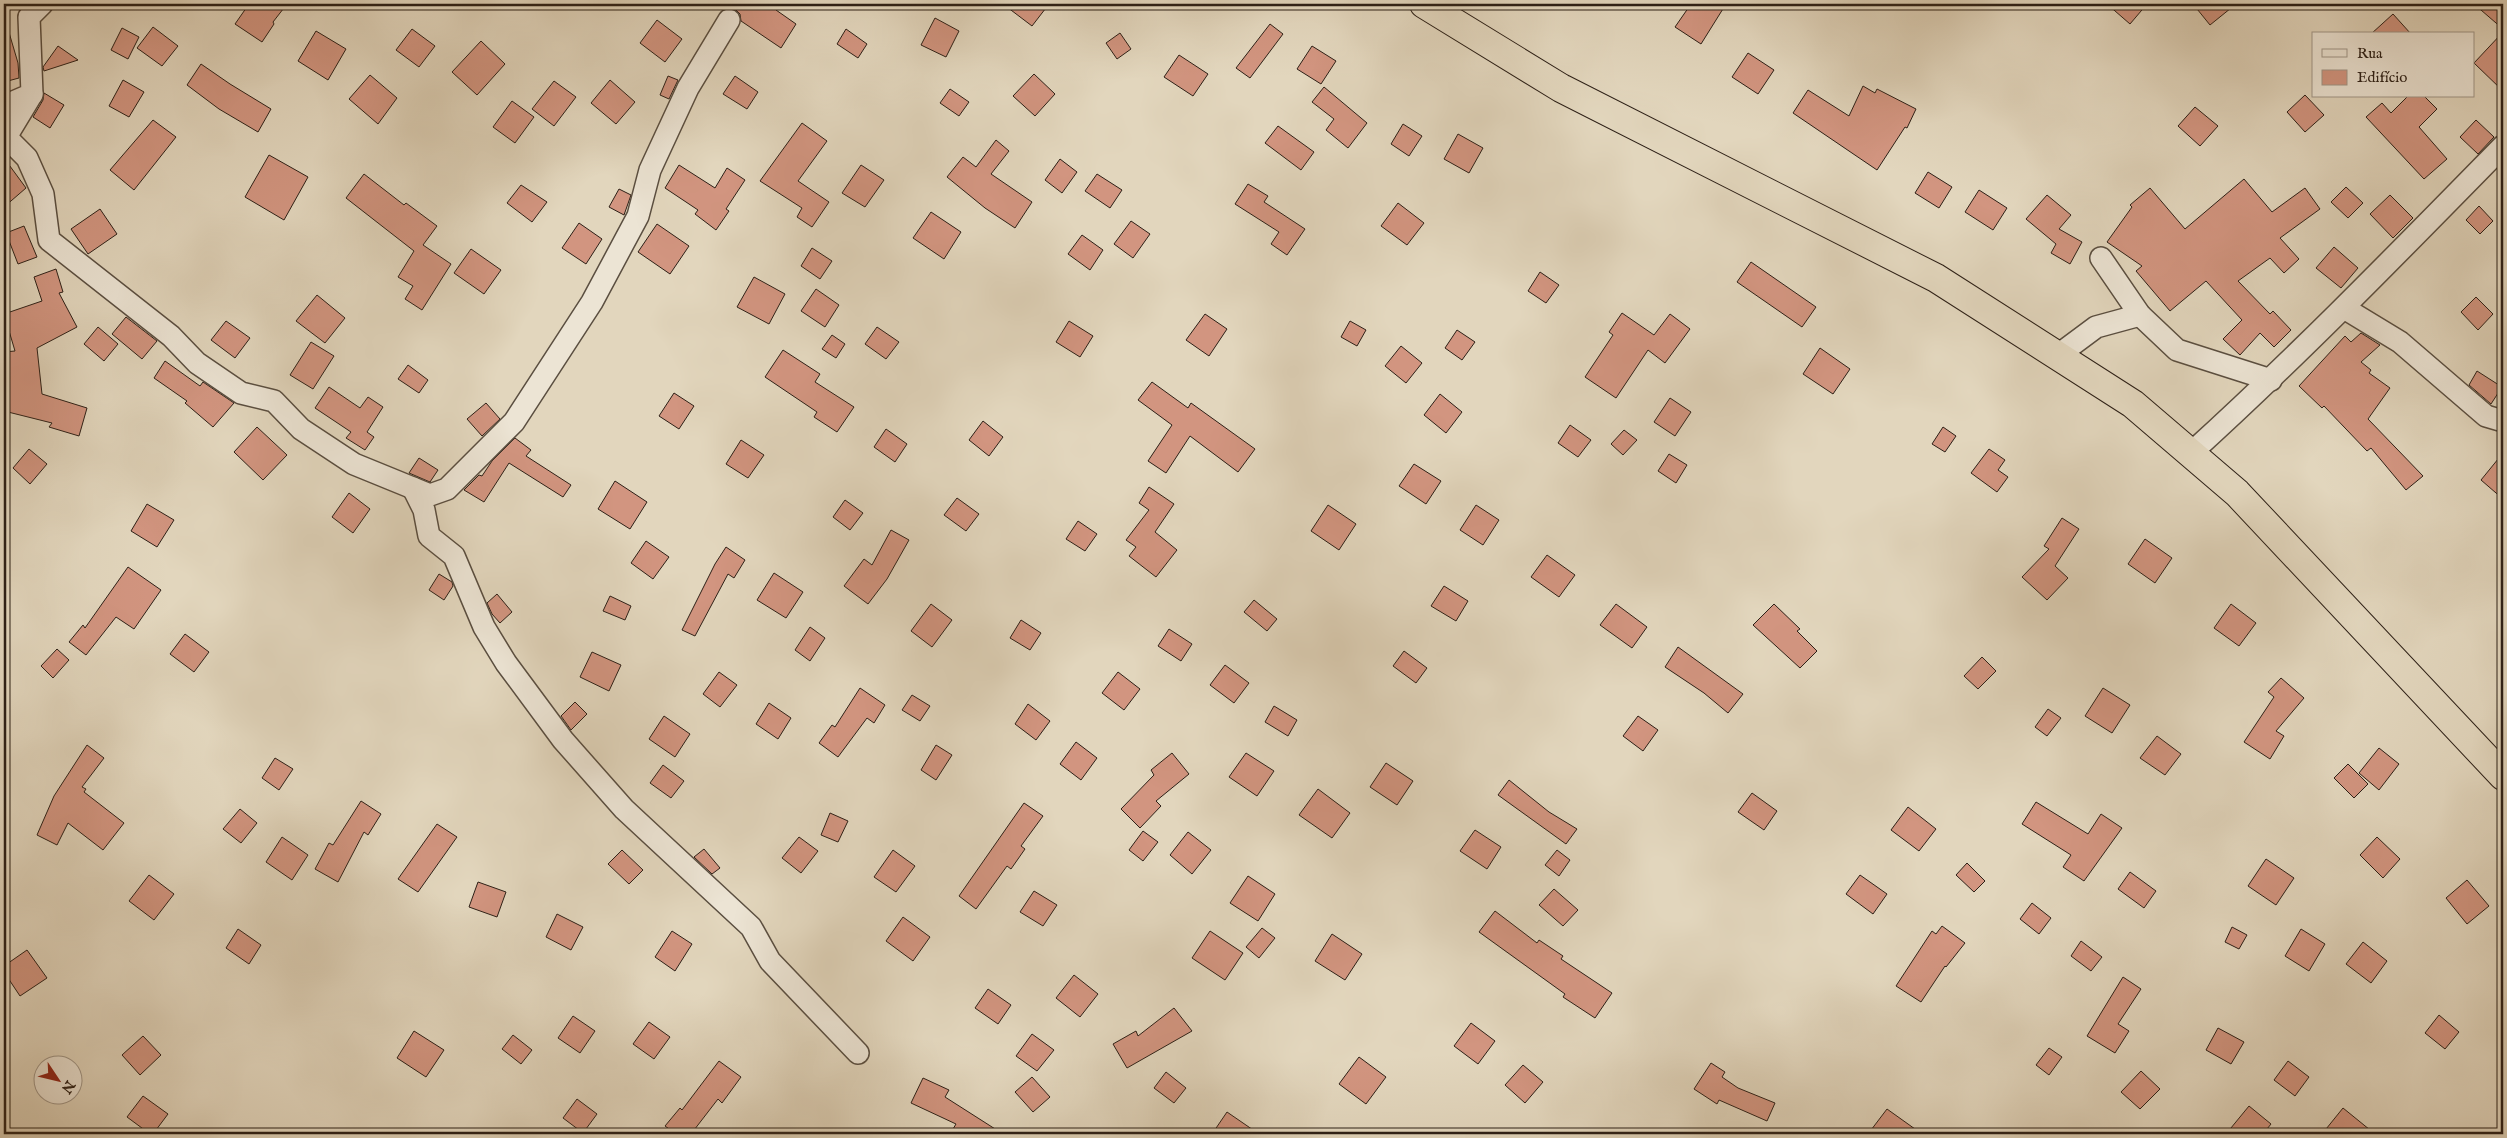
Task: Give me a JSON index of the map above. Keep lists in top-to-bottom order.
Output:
{
  "legend": ["Rua", "Edifício"],
  "north": "bottom right"
}
